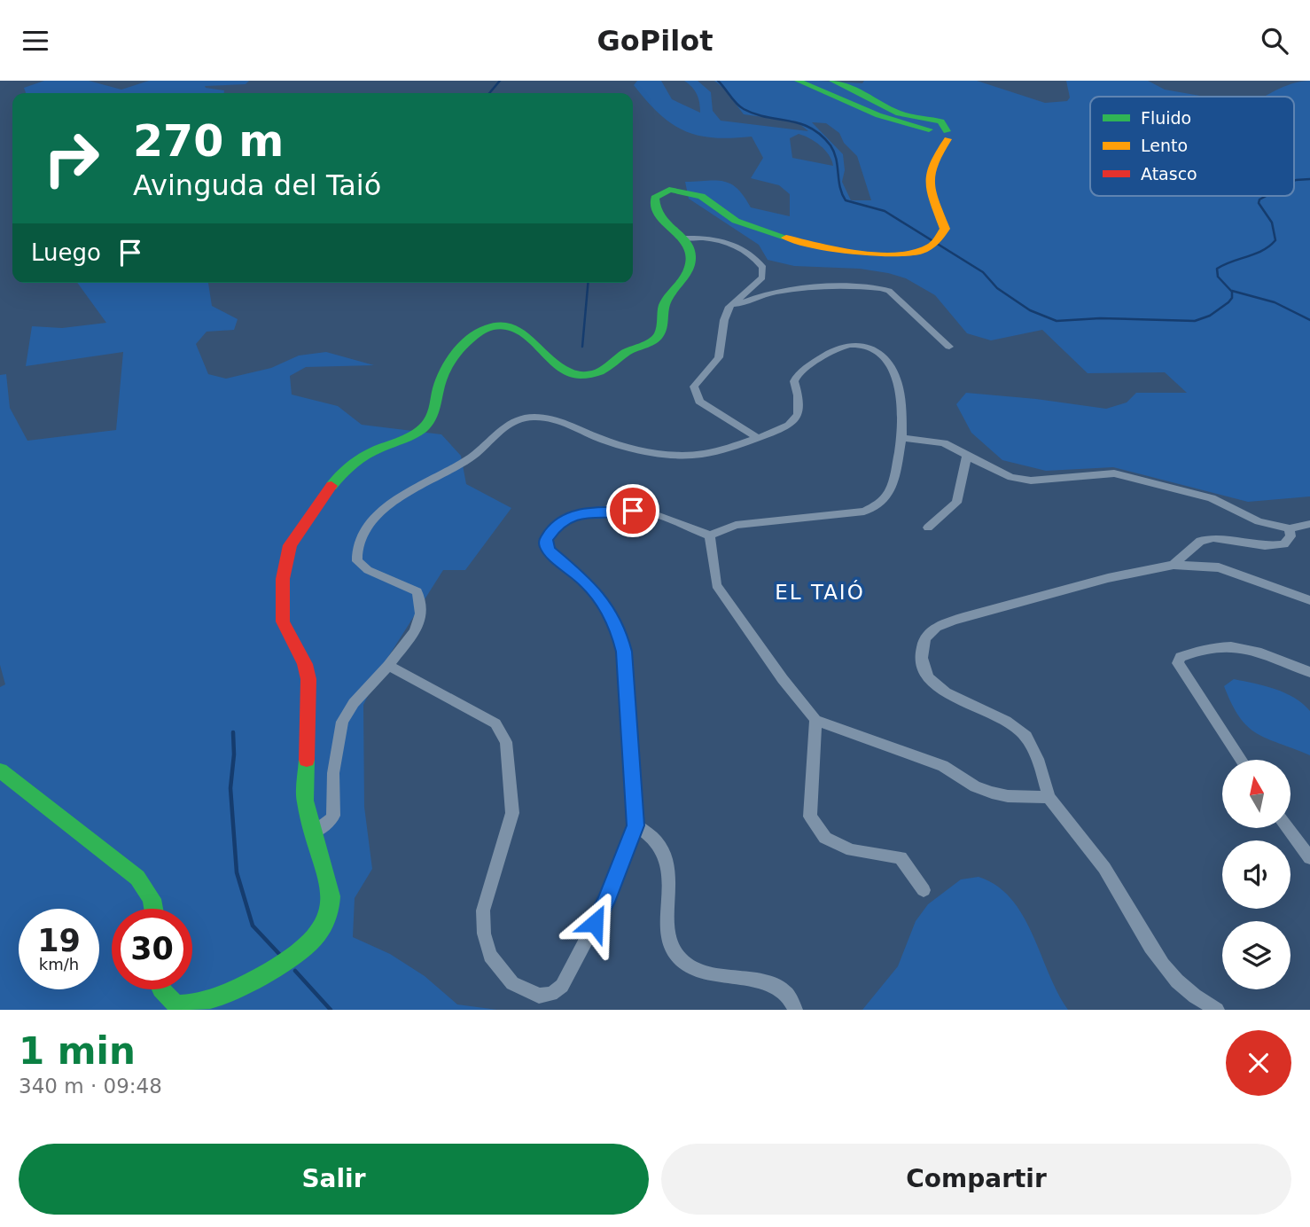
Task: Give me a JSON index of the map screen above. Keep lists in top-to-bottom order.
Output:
{
  "districts": ["EL TAIÓ"],
  "legend": ["Fluido", "Lento", "Atasco"],
  "north": "top",
  "page": {
    "header": "GoPilot",
    "turn": ["270 m", "Avinguda del Taió"],
    "then": "Luego",
    "speed": "19 km/h",
    "limit": "30",
    "heading": ["1 min", "340 m · 09:48"],
    "buttons": ["Salir", "Compartir"]
  }
}
